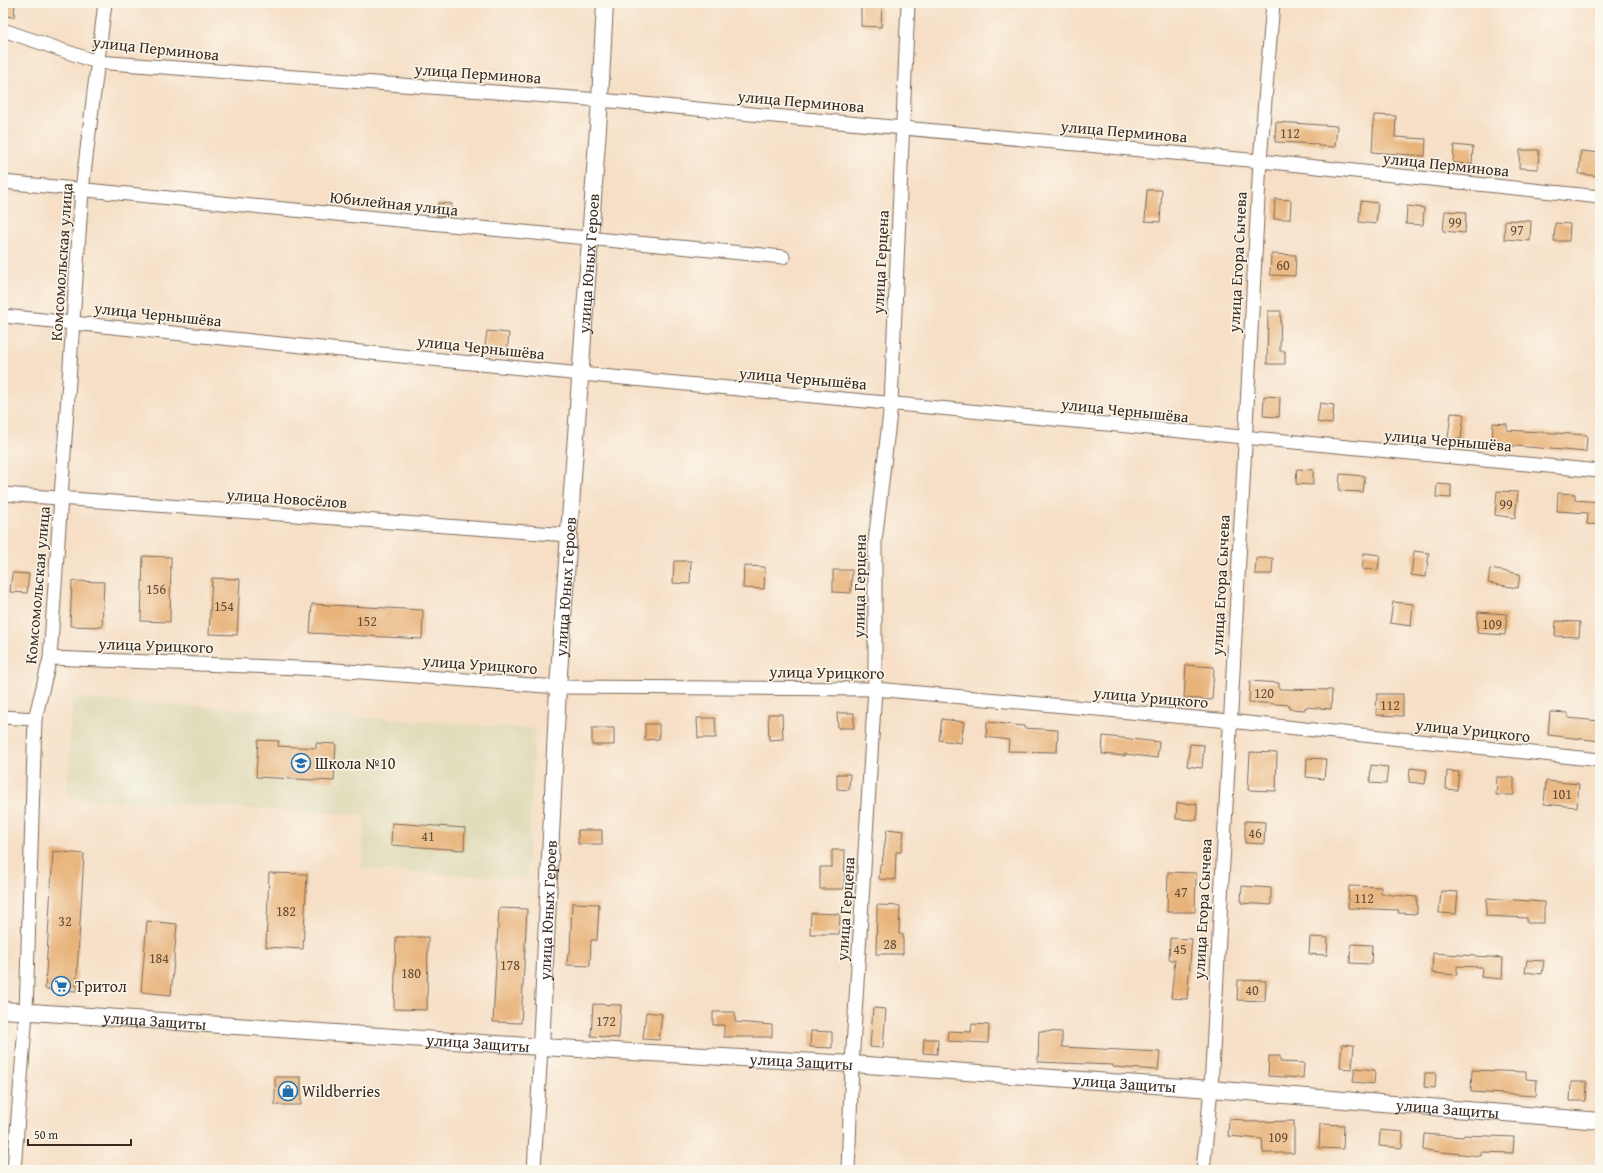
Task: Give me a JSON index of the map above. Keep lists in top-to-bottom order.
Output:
{
  "streets": {
    "street": [
      "улица Перминова",
      "Юбилейная улица",
      "Комсомольская улица",
      "улица Герцена",
      "улица Егора Сычева",
      "улица Юных Героев",
      "улица Чернышёва",
      "улица Новосёлов",
      "улица Урицкого",
      "улица Защиты"
    ]
  },
  "crossings": [
    ["улица Перминова", "Комсомольская улица"],
    ["улица Перминова", "улица Герцена"],
    ["улица Перминова", "улица Егора Сычева"],
    ["улица Перминова", "улица Юных Героев"],
    ["Юбилейная улица", "Комсомольская улица"],
    ["Юбилейная улица", "улица Юных Героев"],
    ["Комсомольская улица", "улица Чернышёва"],
    ["Комсомольская улица", "улица Новосёлов"],
    ["Комсомольская улица", "улица Урицкого"],
    ["Комсомольская улица", "улица Защиты"],
    ["улица Герцена", "улица Чернышёва"],
    ["улица Герцена", "улица Урицкого"],
    ["улица Герцена", "улица Защиты"],
    ["улица Егора Сычева", "улица Чернышёва"],
    ["улица Егора Сычева", "улица Урицкого"],
    ["улица Егора Сычева", "улица Защиты"],
    ["улица Юных Героев", "улица Чернышёва"],
    ["улица Юных Героев", "улица Новосёлов"],
    ["улица Юных Героев", "улица Урицкого"],
    ["улица Юных Героев", "улица Защиты"]
  ],
  "places": {
    "school or university": ["Школа №10"],
    "supermarket": ["Тритол"],
    "shop": ["Wildberries"]
  },
  "house_numbers": [
    "112",
    "99",
    "97",
    "60",
    "99",
    "156",
    "154",
    "152",
    "109",
    "120",
    "112",
    "101",
    "46",
    "41",
    "47",
    "112",
    "182",
    "32",
    "28",
    "45",
    "184",
    "178",
    "180",
    "40",
    "172",
    "109"
  ],
  "scale_bar": "50 m"
}
